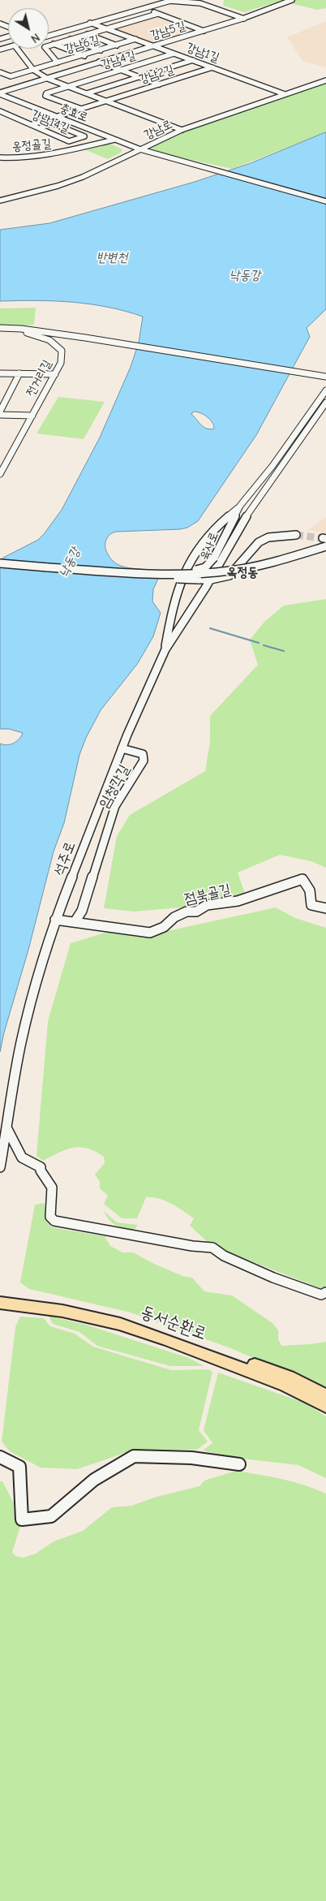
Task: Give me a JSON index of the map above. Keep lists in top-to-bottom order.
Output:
{
  "streets": {
    "highway": ["동서순환로"],
    "street": [
      "강남5길",
      "강남6길",
      "강남1길",
      "강남4길",
      "강남2길",
      "충효로",
      "강남14길",
      "강남로",
      "옹정골길",
      "전거리길",
      "육사로",
      "임청각길",
      "석주로",
      "점북골길"
    ]
  },
  "crossings": [
    ["강남5길", "강남1길"],
    ["강남5길", "충효로"],
    ["강남6길", "강남1길"],
    ["강남1길", "강남4길"],
    ["강남1길", "강남2길"],
    ["강남1길", "강남로"],
    ["강남4길", "강남2길"],
    ["강남2길", "충효로"],
    ["강남2길", "강남14길"],
    ["충효로", "강남로"],
    ["충효로", "옹정골길"],
    ["육사로", "석주로"],
    ["임청각길", "석주로"],
    ["임청각길", "점북골길"],
    ["석주로", "점북골길"]
  ],
  "districts": ["옥정동"],
  "water": ["반변천", "낙동강"],
  "north": "bottom right"
}
